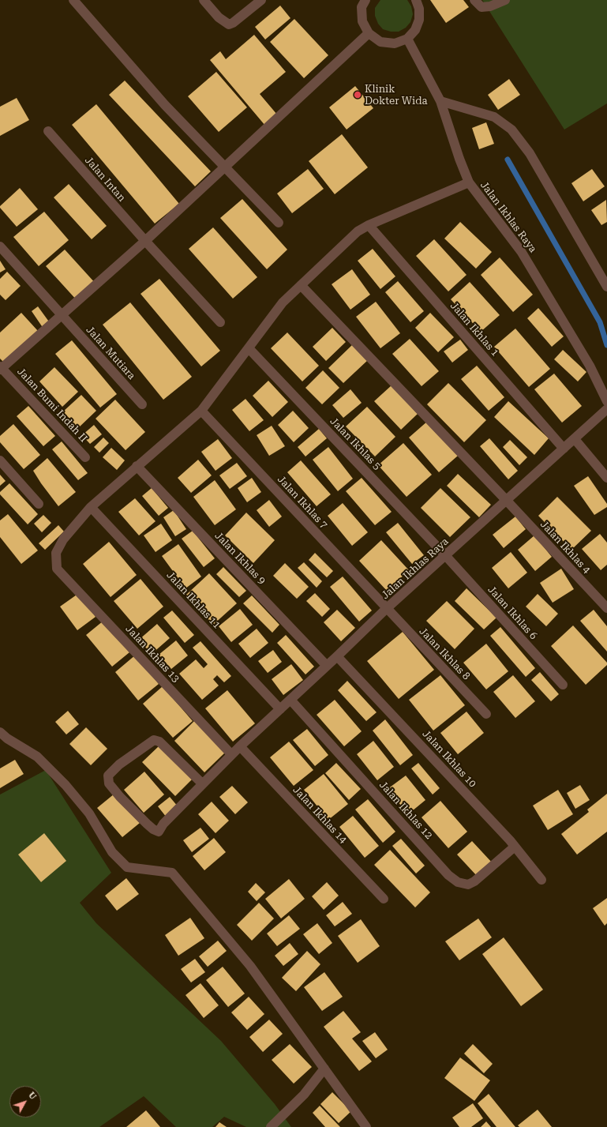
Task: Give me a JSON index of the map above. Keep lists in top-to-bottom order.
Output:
{
  "streets": {
    "street": [
      "Jalan Intan",
      "Jalan Ikhlas Raya",
      "Jalan Ikhlas 1",
      "Jalan Mutiara",
      "Jalan Bumi Indah II",
      "Jalan Ikhlas 5",
      "Jalan Ikhlas 7",
      "Jalan Ikhlas 4",
      "Jalan Ikhlas 9",
      "Jalan Ikhlas 11",
      "Jalan Ikhlas 6",
      "Jalan Ikhlas 13",
      "Jalan Ikhlas 8",
      "Jalan Ikhlas 10",
      "Jalan Ikhlas 12",
      "Jalan Ikhlas 14"
    ]
  },
  "crossings": [
    ["Jalan Ikhlas Raya", "Jalan Ikhlas 1"],
    ["Jalan Ikhlas Raya", "Jalan Ikhlas 5"],
    ["Jalan Ikhlas Raya", "Jalan Ikhlas 7"],
    ["Jalan Ikhlas Raya", "Jalan Ikhlas 4"],
    ["Jalan Ikhlas Raya", "Jalan Ikhlas 9"],
    ["Jalan Ikhlas Raya", "Jalan Ikhlas 11"],
    ["Jalan Ikhlas Raya", "Jalan Ikhlas 6"],
    ["Jalan Ikhlas Raya", "Jalan Ikhlas 13"],
    ["Jalan Ikhlas Raya", "Jalan Ikhlas 8"],
    ["Jalan Ikhlas Raya", "Jalan Ikhlas 10"],
    ["Jalan Ikhlas Raya", "Jalan Ikhlas 12"],
    ["Jalan Ikhlas Raya", "Jalan Ikhlas 14"],
    ["Jalan Ikhlas 5", "Jalan Ikhlas 6"],
    ["Jalan Ikhlas 7", "Jalan Ikhlas 8"],
    ["Jalan Ikhlas 11", "Jalan Ikhlas 13"],
    ["Jalan Ikhlas 10", "Jalan Ikhlas 12"]
  ],
  "places": ["Klinik Dokter Wida"],
  "north": "top right"
}
